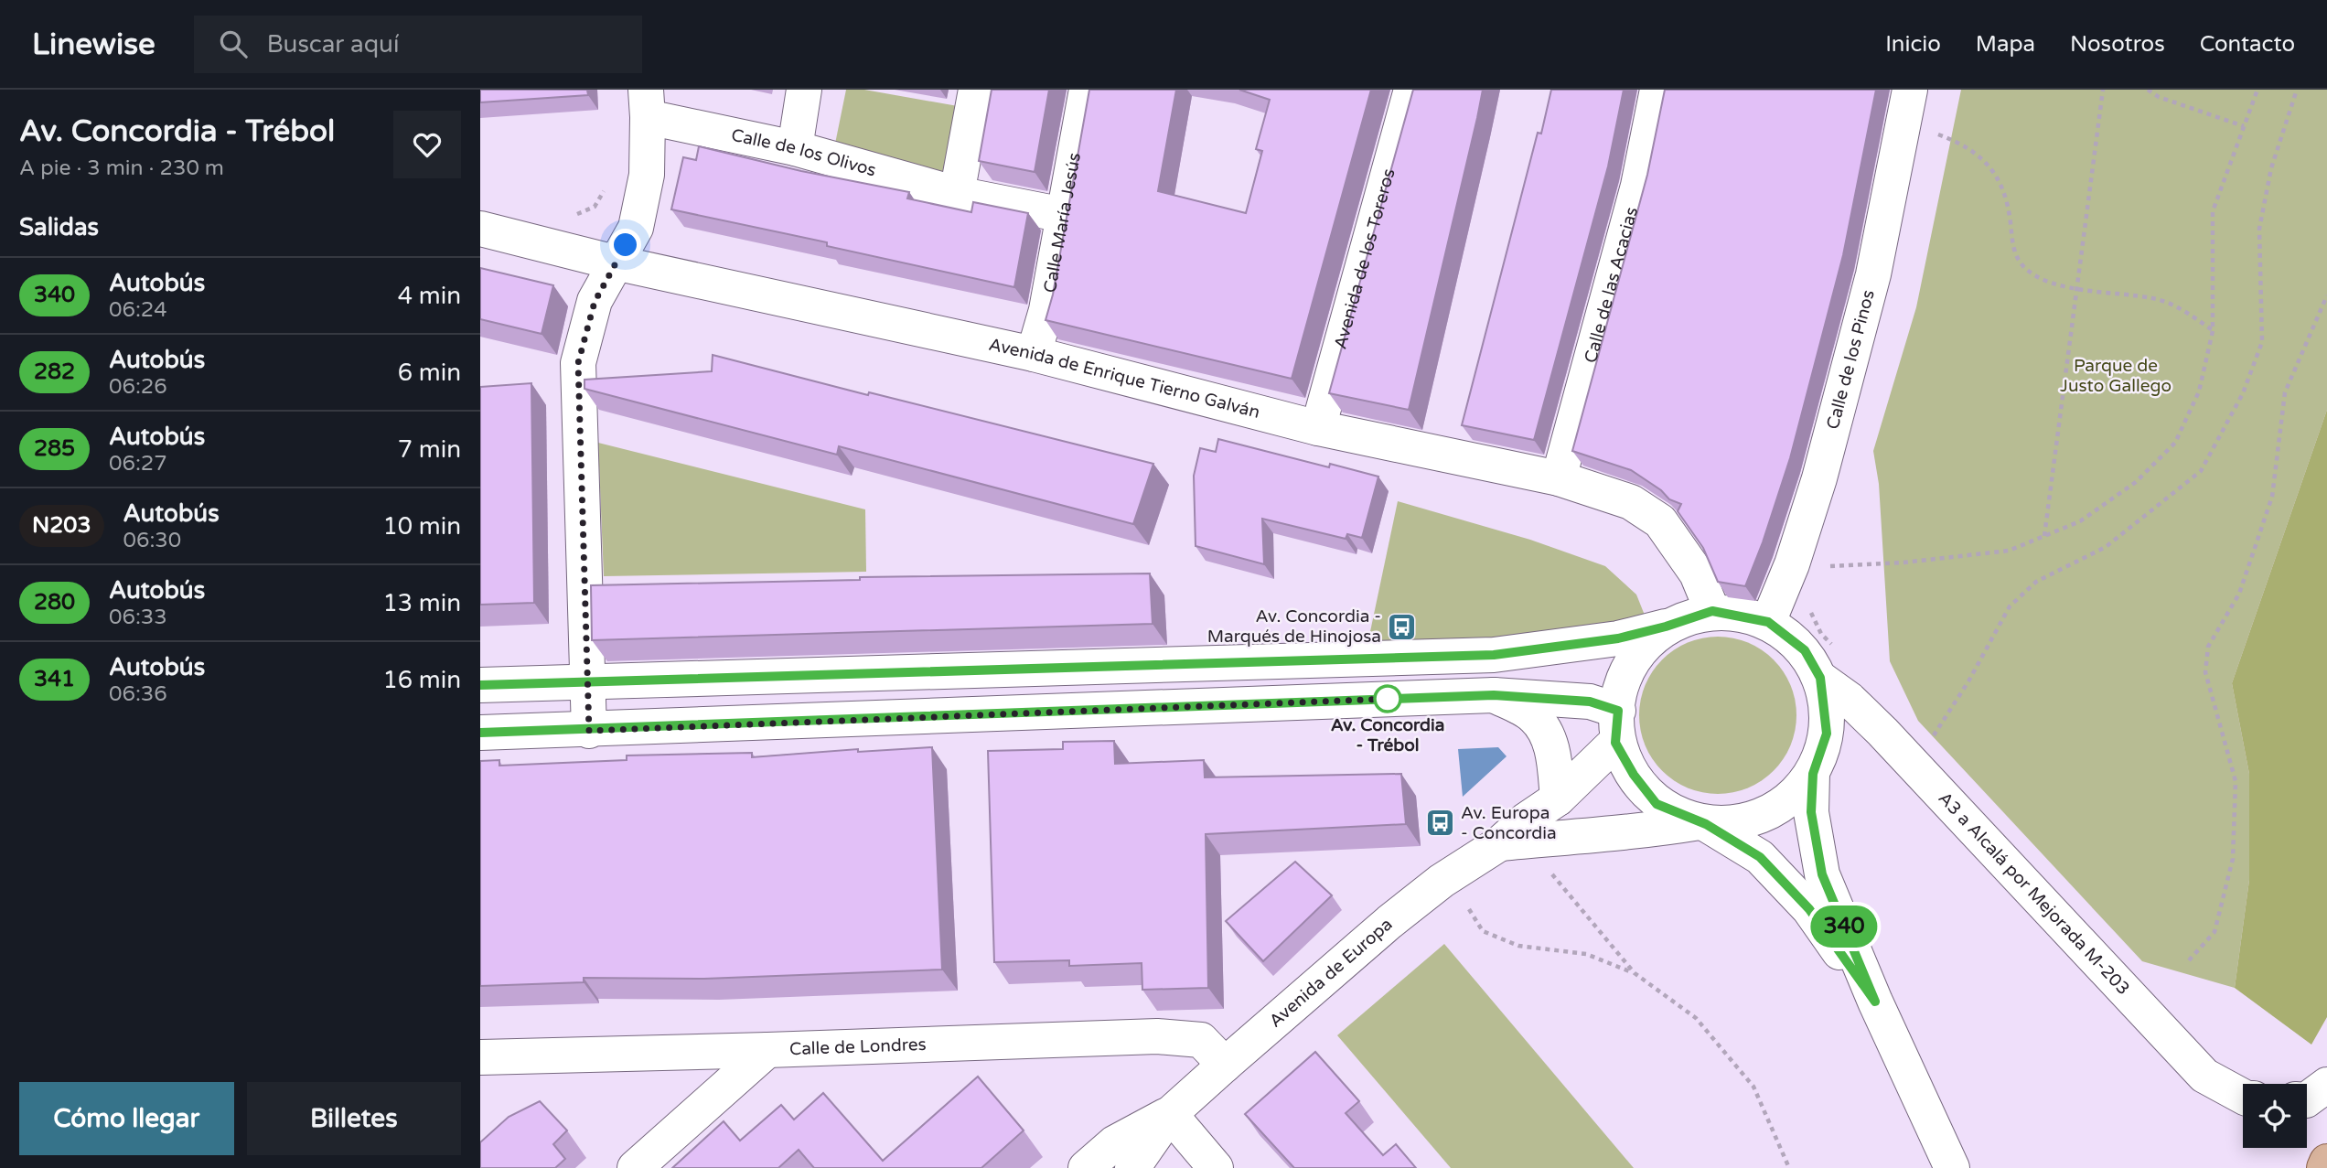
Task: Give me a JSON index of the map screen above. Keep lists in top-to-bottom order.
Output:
{
  "streets": {
    "street": [
      "Calle de los Olivos",
      "Calle María Jesús",
      "Avenida de los Toreros",
      "Calle de las Acacias",
      "Calle de los Pinos",
      "Avenida de Enrique Tierno Galván",
      "A3 a Alcalá por Mejorada M-203",
      "Avenida de Europa",
      "Calle de Londres"
    ]
  },
  "crossings": [
    ["Calle de los Olivos", "Calle María Jesús"],
    ["Calle María Jesús", "Avenida de Enrique Tierno Galván"],
    ["Avenida de los Toreros", "Avenida de Enrique Tierno Galván"],
    ["Calle de las Acacias", "Avenida de Enrique Tierno Galván"],
    ["Calle de los Pinos", "Avenida de Enrique Tierno Galván"],
    ["Calle de los Pinos", "A3 a Alcalá por Mejorada M-203"],
    ["Calle de los Pinos", "Avenida de Europa"],
    ["Avenida de Enrique Tierno Galván", "A3 a Alcalá por Mejorada M-203"],
    ["Avenida de Enrique Tierno Galván", "Avenida de Europa"],
    ["A3 a Alcalá por Mejorada M-203", "Avenida de Europa"],
    ["Avenida de Europa", "Calle de Londres"]
  ],
  "parks": ["Parque de Justo Gallego"],
  "places": {
    "bus stop": ["Av. Concordia - Marqués de Hinojosa", "Av. Europa - Concordia"],
    "other": ["Av. Concordia - Trébol"]
  },
  "lines": ["bus line 340"],
  "page": {
    "header": "Linewise",
    "search": "Buscar aquí",
    "nav": [
      "Inicio",
      "Mapa",
      "Nosotros",
      "Contacto"
    ],
    "heading": [
      ["Av. Concordia - Trébol", "A pie · 3 min · 230 m"],
      "Salidas"
    ],
    "on_map": "340",
    "list": [
      {
        "mark": "340",
        "name": "Autobús",
        "note": "06:24",
        "value": "4 min"
      },
      {
        "mark": "282",
        "name": "Autobús",
        "note": "06:26",
        "value": "6 min"
      },
      {
        "mark": "285",
        "name": "Autobús",
        "note": "06:27",
        "value": "7 min"
      },
      {
        "mark": "N203",
        "name": "Autobús",
        "note": "06:30",
        "value": "10 min"
      },
      {
        "mark": "280",
        "name": "Autobús",
        "note": "06:33",
        "value": "13 min"
      },
      {
        "mark": "341",
        "name": "Autobús",
        "note": "06:36",
        "value": "16 min"
      }
    ],
    "buttons": ["Cómo llegar", "Billetes"]
  }
}
